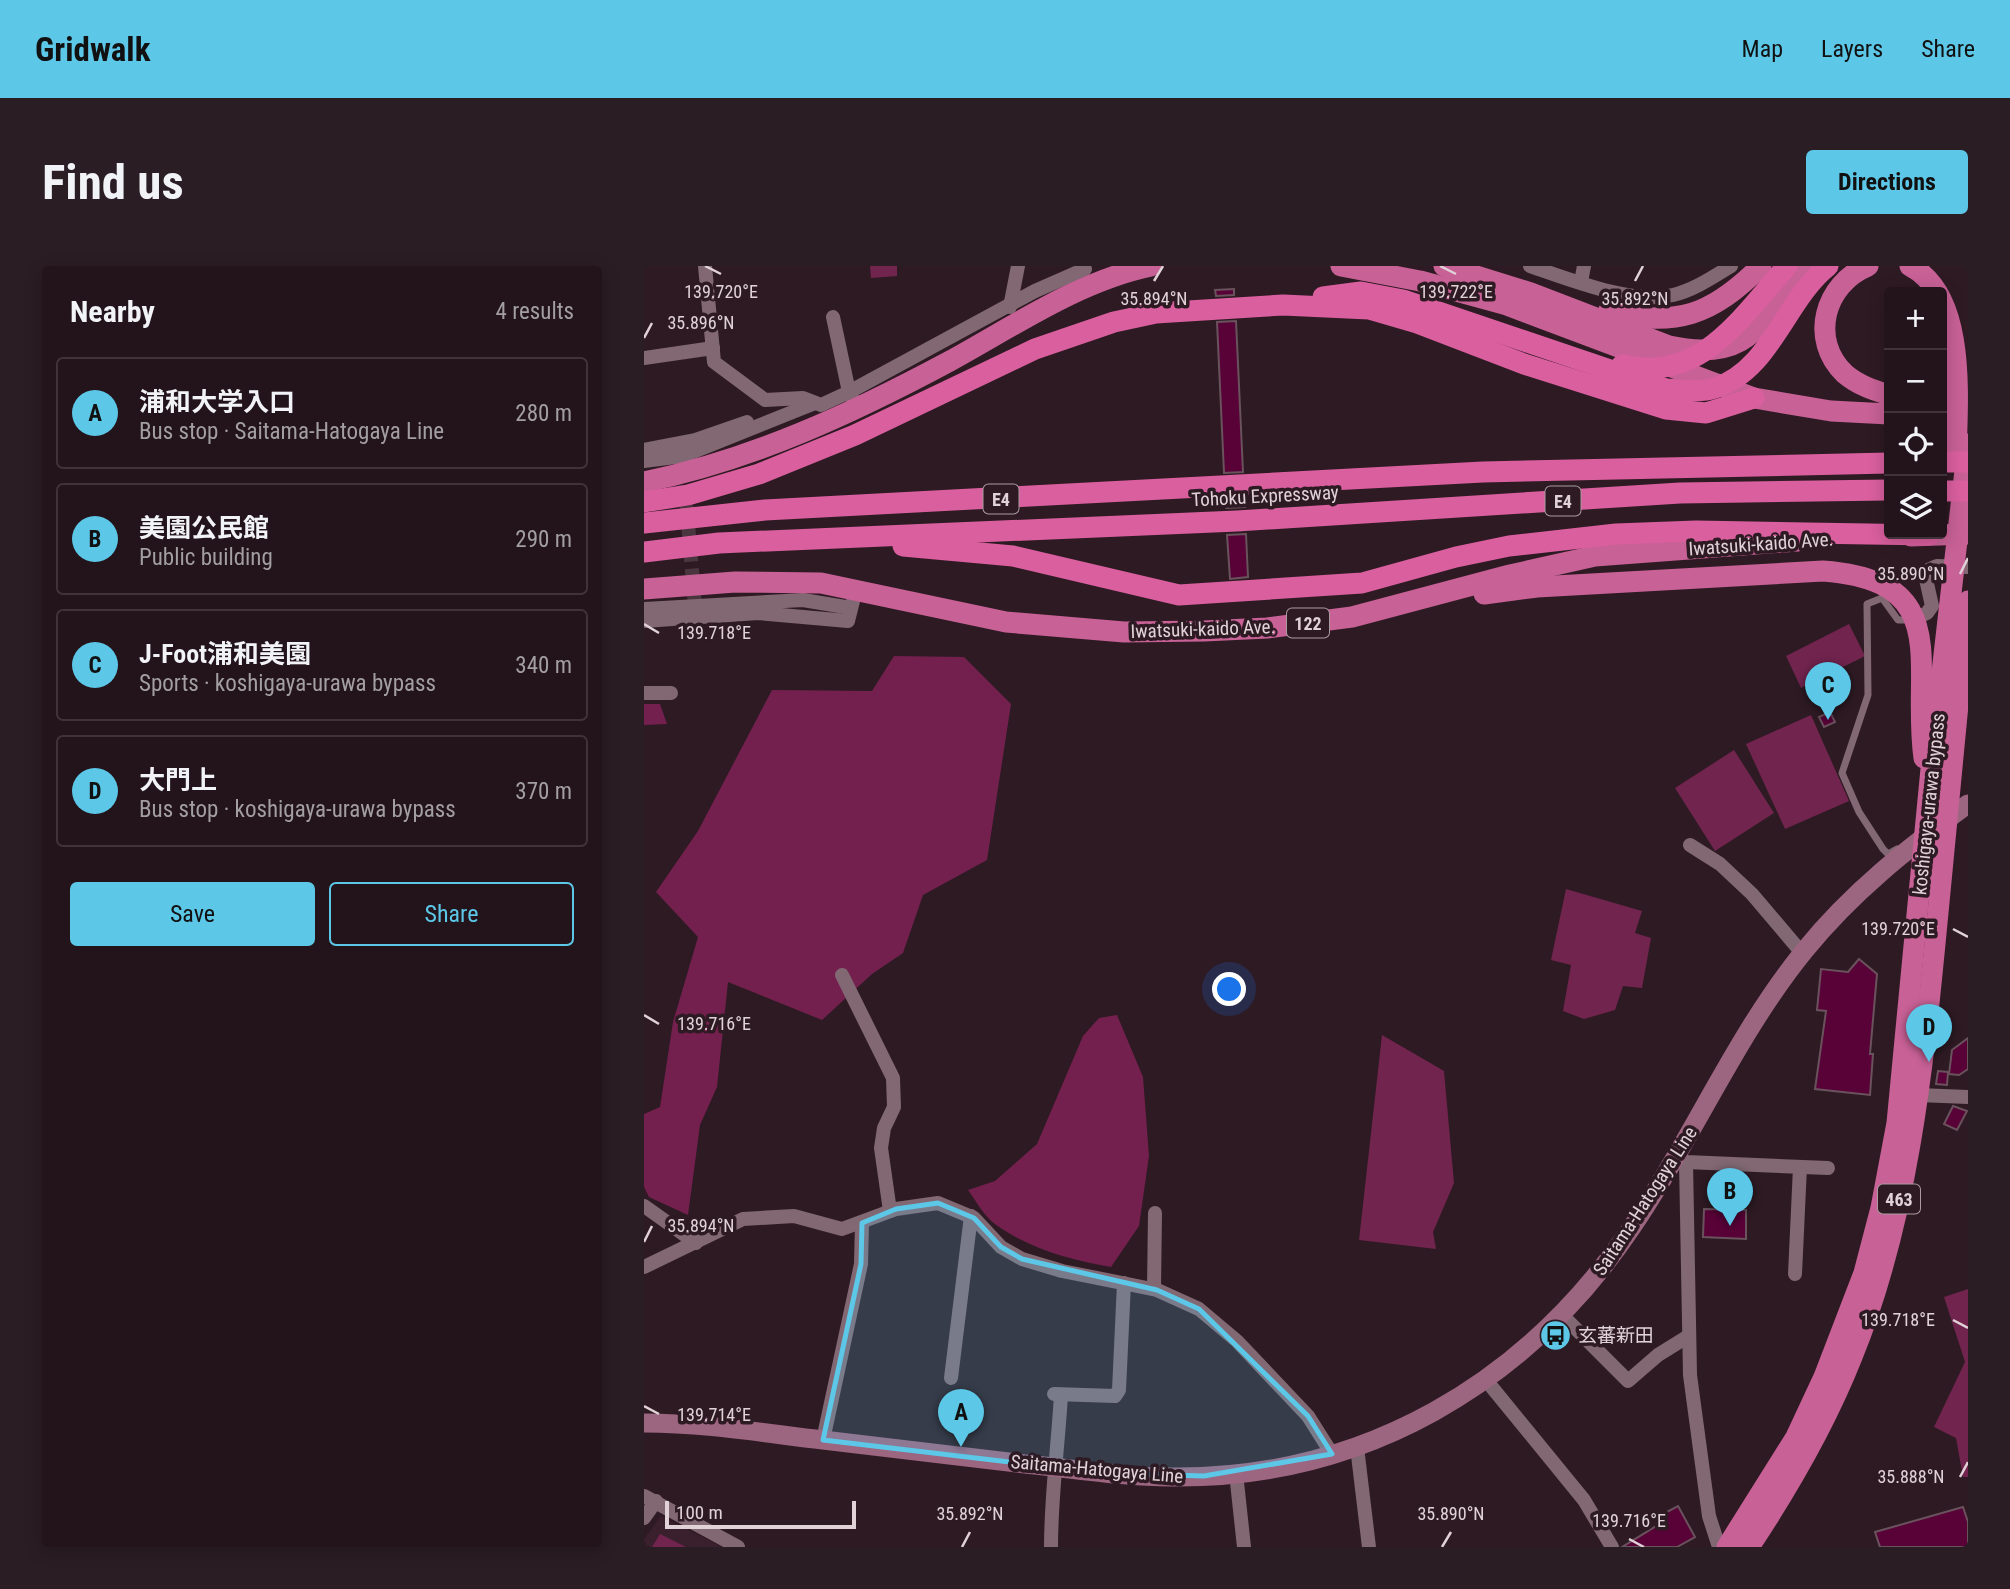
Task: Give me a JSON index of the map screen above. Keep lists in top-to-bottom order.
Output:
{
  "streets": {
    "highway": [
      "Tohoku Expressway",
      "E4",
      "Iwatsuki-kaido Ave.",
      "122",
      "koshigaya-urawa bypass",
      "463"
    ],
    "main road": ["Saitama-Hatogaya Line"]
  },
  "crossings": [
    ["koshigaya-urawa bypass", "Saitama-Hatogaya Line"]
  ],
  "places": {
    "bus stop": ["玄蕃新田"]
  },
  "scale_bar": "100 m",
  "page": {
    "header": "Gridwalk",
    "nav": ["Map", "Layers", "Share"],
    "buttons": [
      "Directions",
      ["Save", "Share"]
    ],
    "title": "Find us",
    "heading": ["Nearby", "4 results"],
    "map_buttons": ["+", "−"],
    "list": [
      {
        "mark": "A",
        "name": "浦和大学入口",
        "note": "Bus stop · Saitama-Hatogaya Line",
        "value": "280 m"
      },
      {
        "mark": "B",
        "name": "美園公民館",
        "note": "Public building",
        "value": "290 m"
      },
      {
        "mark": "C",
        "name": "J-Foot浦和美園",
        "note": "Sports · koshigaya-urawa bypass",
        "value": "340 m"
      },
      {
        "mark": "D",
        "name": "大門上",
        "note": "Bus stop · koshigaya-urawa bypass",
        "value": "370 m"
      }
    ],
    "pins": [
      "C",
      "D",
      "B",
      "A"
    ],
    "scale": "100 m"
  },
  "coordinates": [
    "139.720°E",
    "139.722°E",
    "35.892°N",
    "35.894°N",
    "35.896°N",
    "35.890°N",
    "139.718°E",
    "139.716°E",
    "139.714°E",
    "35.888°N"
  ]
}
